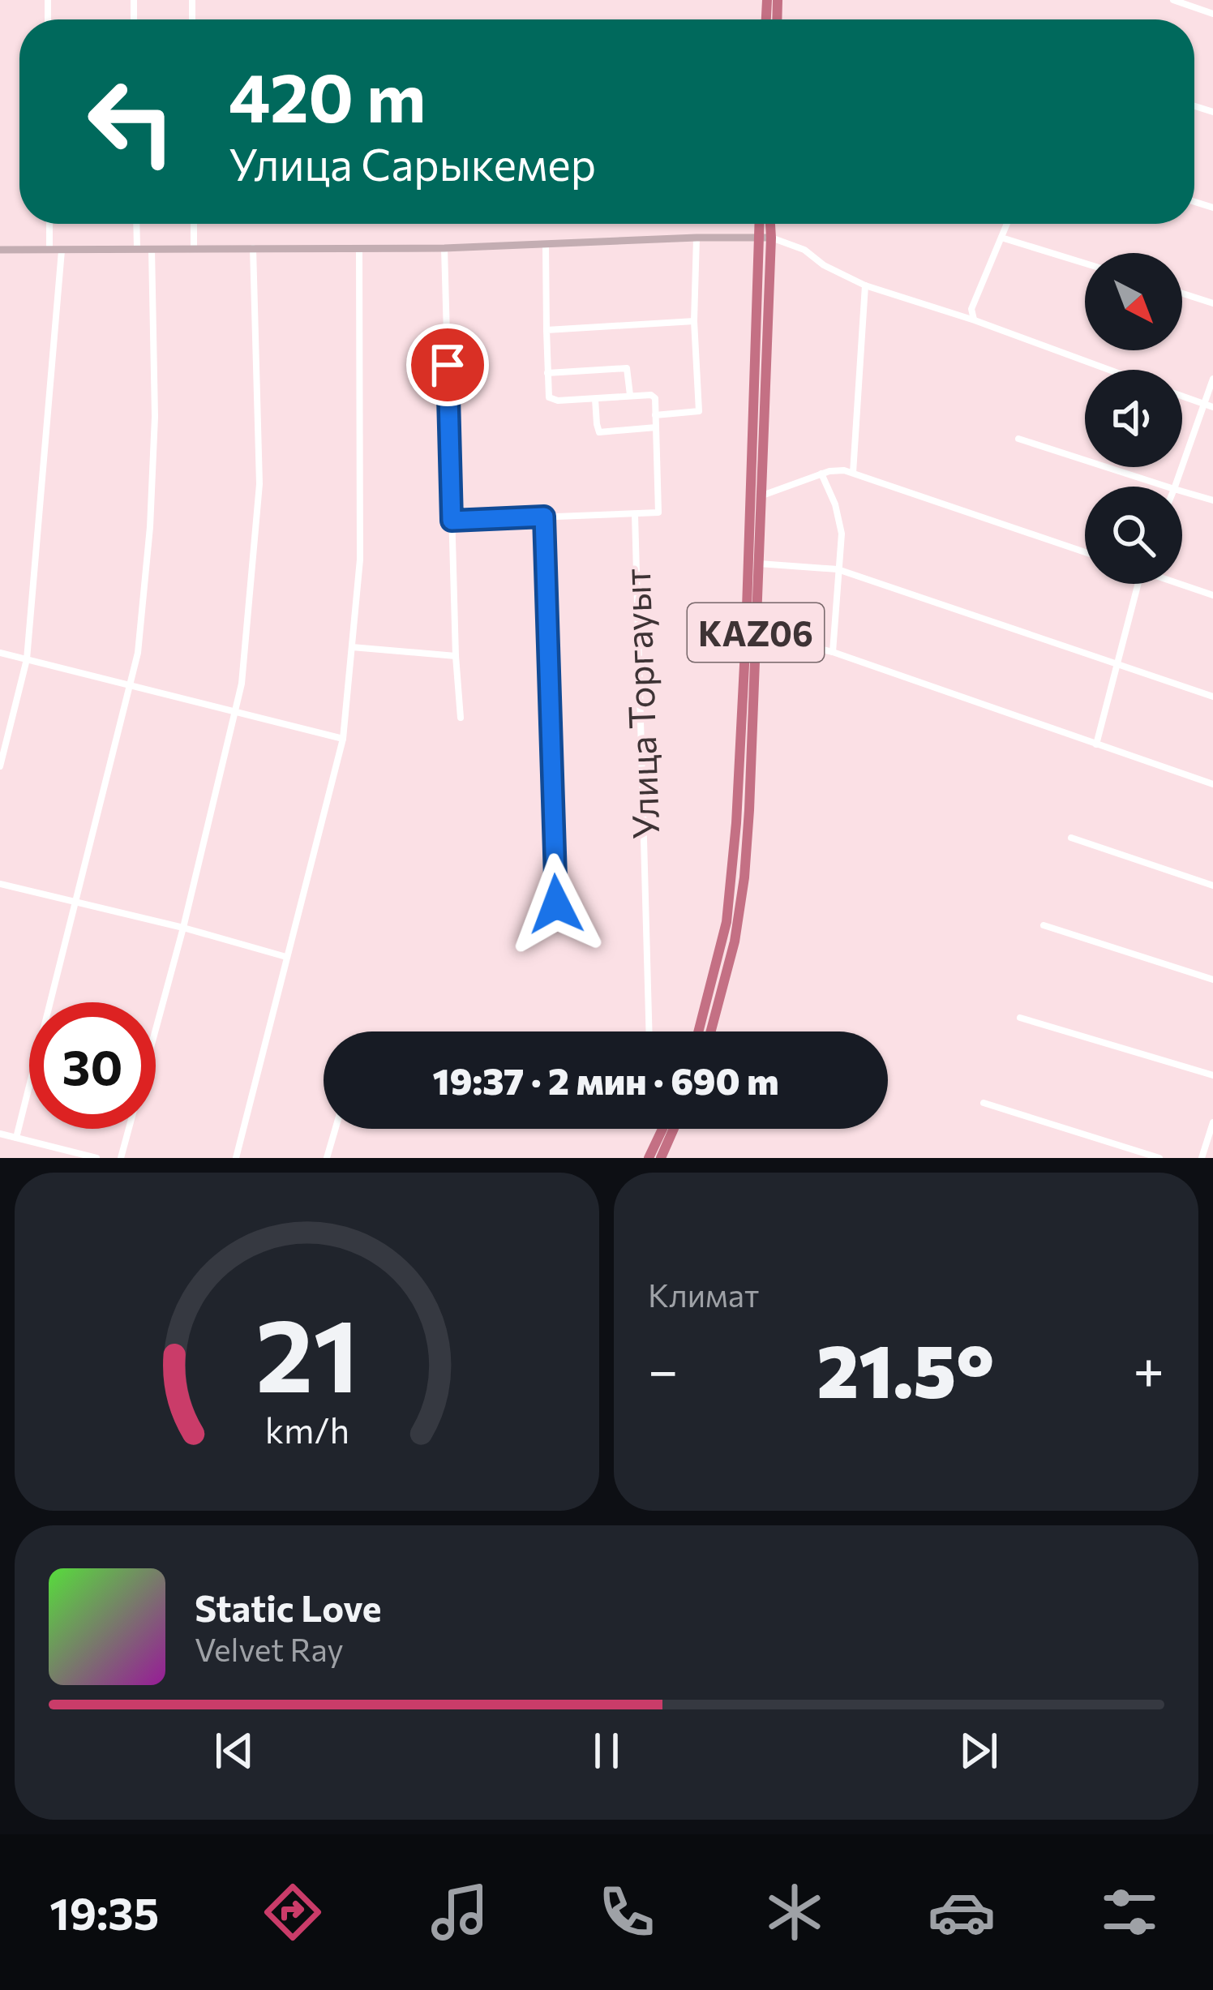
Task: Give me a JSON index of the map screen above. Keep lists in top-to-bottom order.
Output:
{
  "streets": {
    "highway": ["KАZ06"],
    "street": ["Улица Торгауыт"]
  },
  "north": "bottom right",
  "page": {
    "turn": ["420 m", "Улица Сарыкемер"],
    "limit": "30",
    "trip": "19:37 · 2 мин · 690 m",
    "tile": "Климат",
    "heat": ["−", "21.5°", "+"],
    "song": ["Static Love", "Velvet Ray"],
    "tabs": "19:35",
    "gauge": ["21", "km/h"]
  }
}
